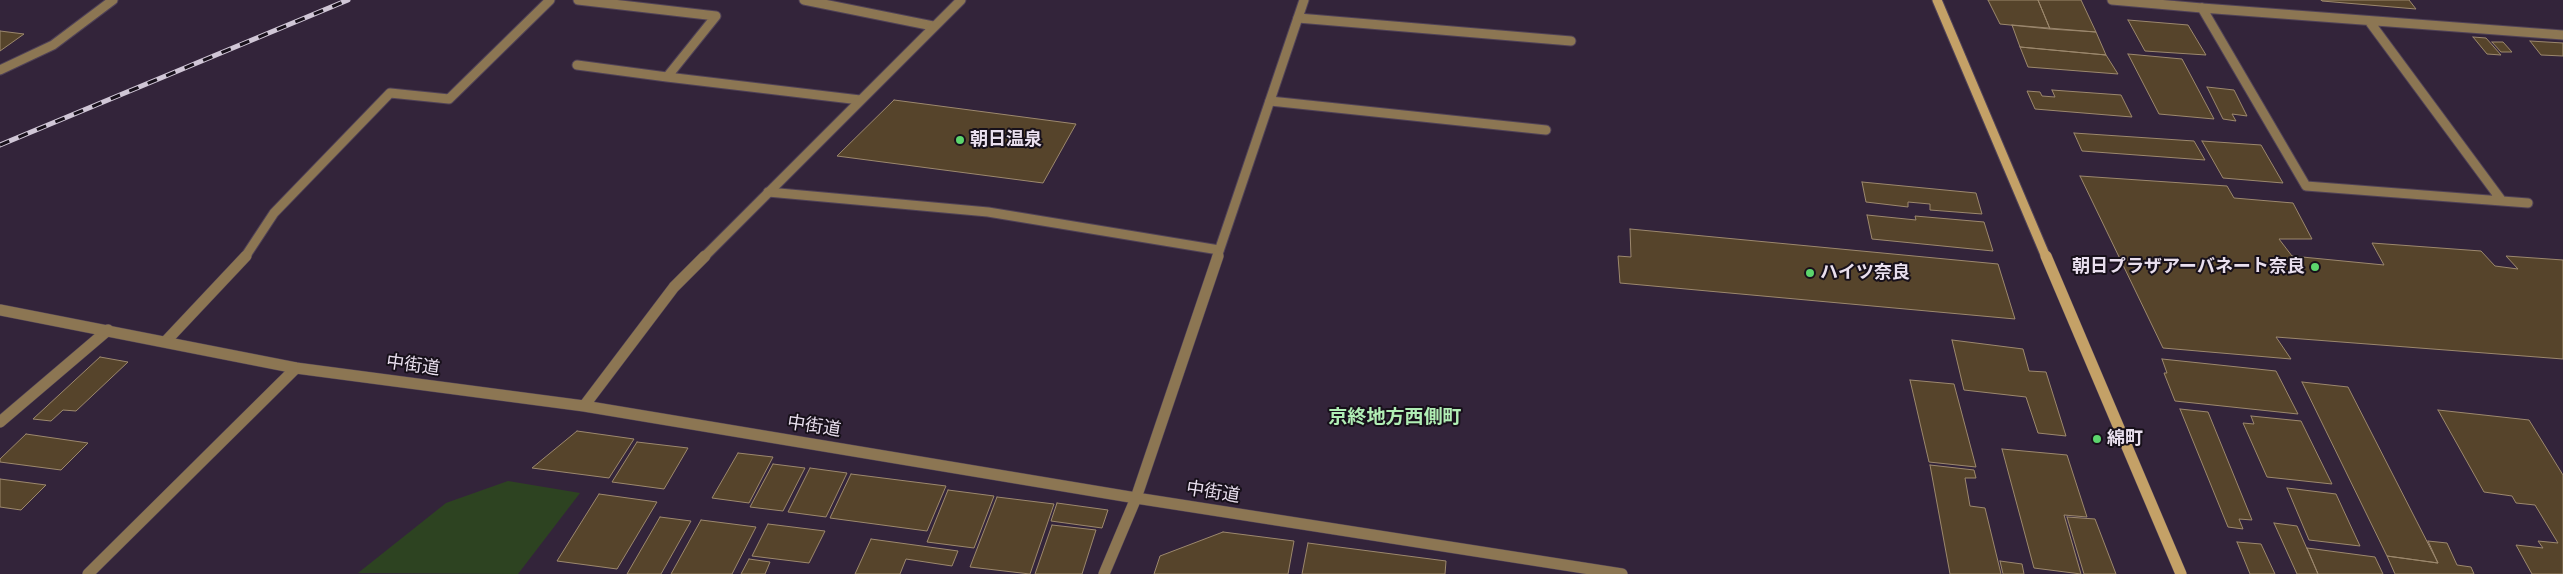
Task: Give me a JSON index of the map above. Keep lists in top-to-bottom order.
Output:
{
  "streets": {
    "street": ["中街道"]
  },
  "districts": ["京終地方西側町"],
  "places": [
    "朝日温泉",
    "朝日プラザアーバネート奈良",
    "ハイツ奈良",
    "綿町"
  ]
}
